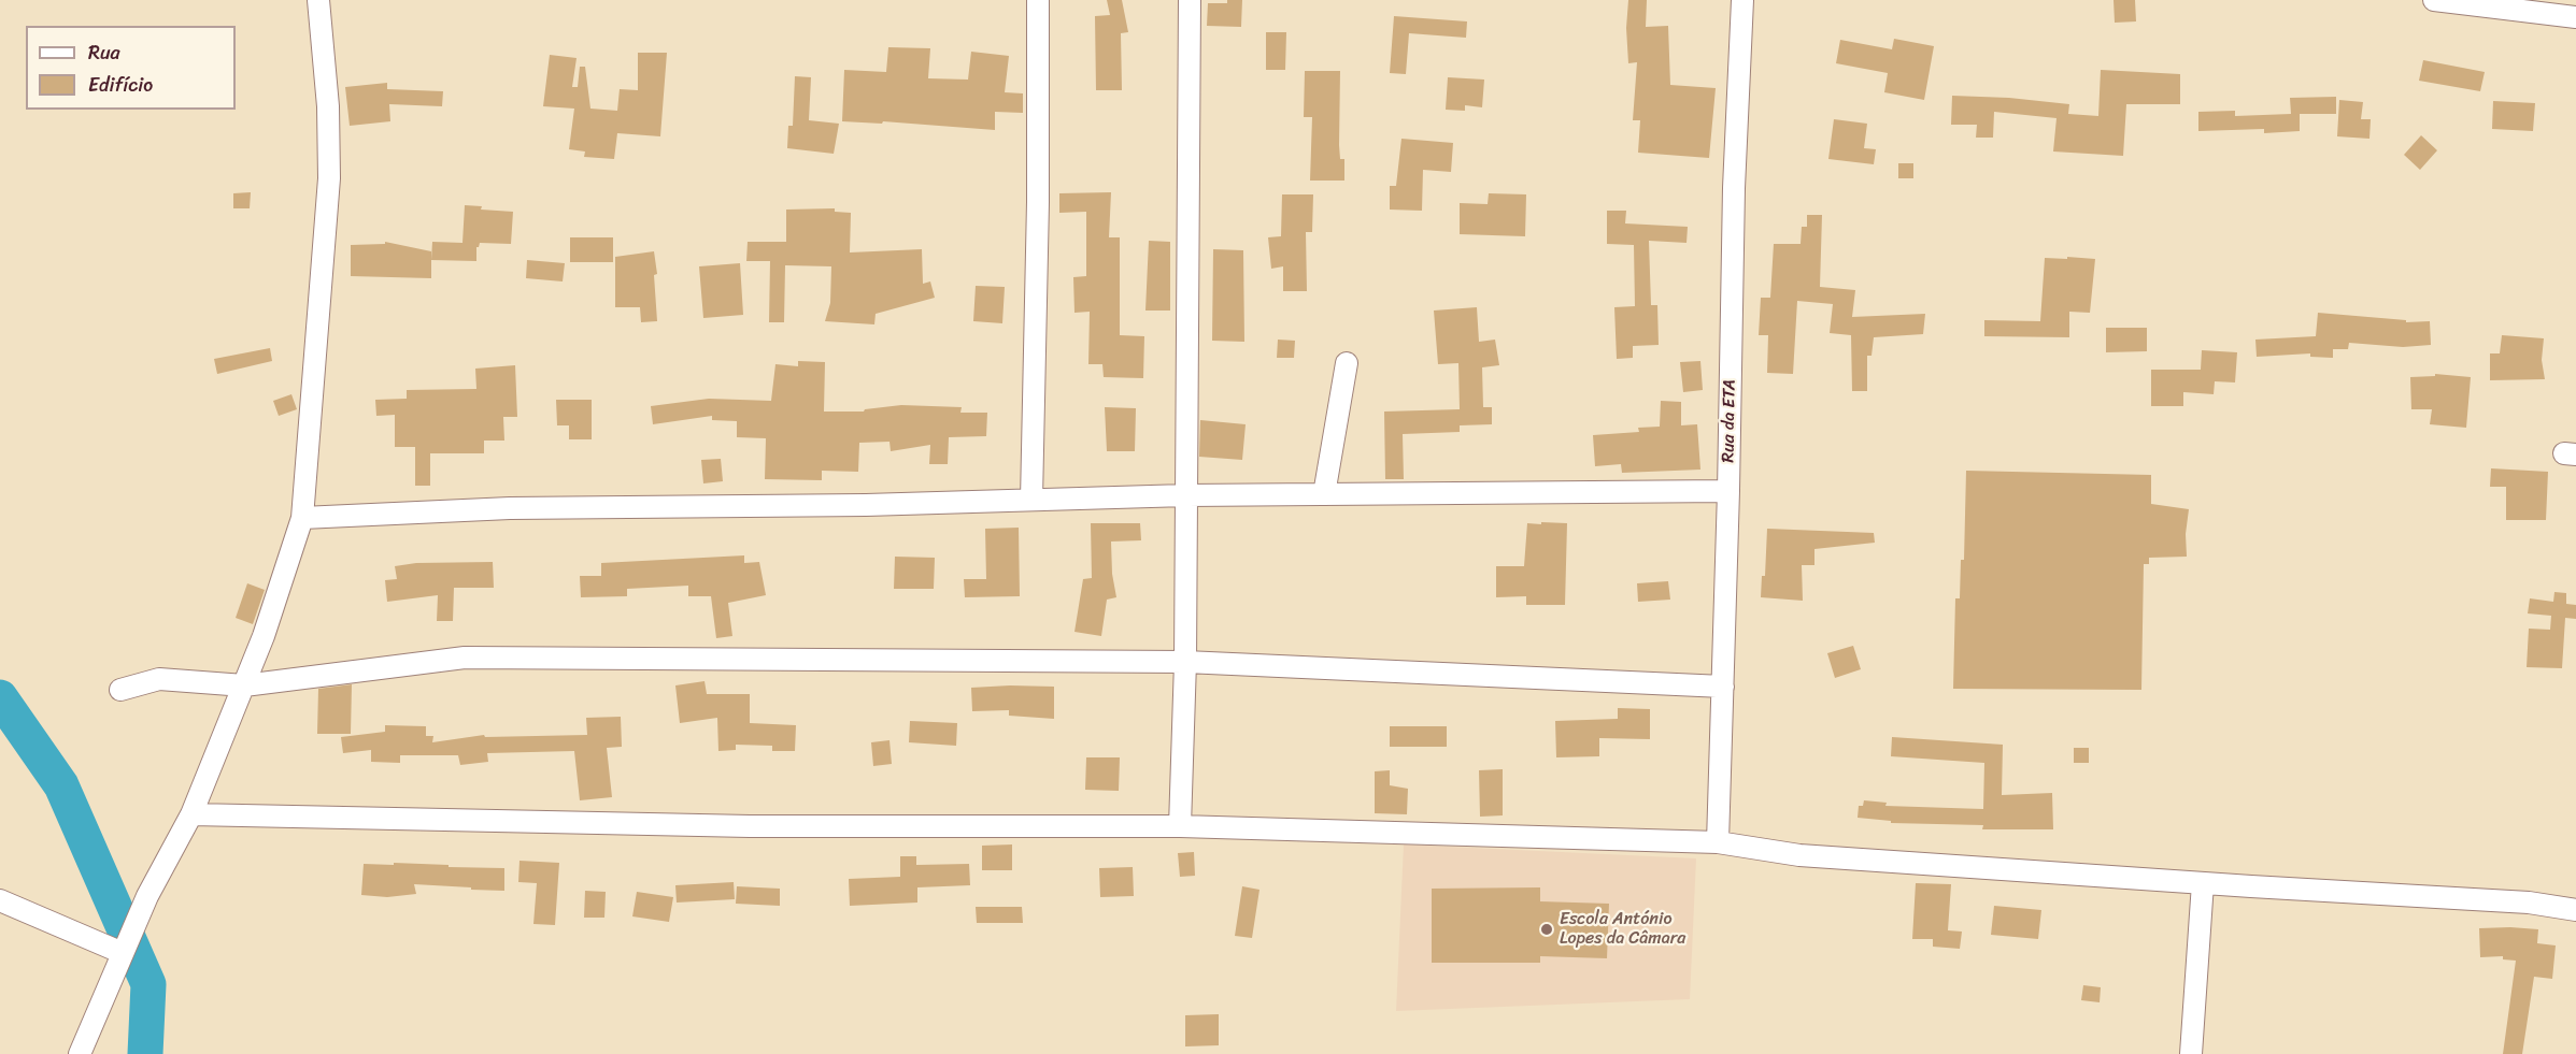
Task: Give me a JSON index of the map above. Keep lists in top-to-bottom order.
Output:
{
  "streets": {
    "street": ["Rua da ETA"]
  },
  "places": ["Escola António Lopes da Câmara"],
  "legend": ["Rua", "Edifício"]
}
